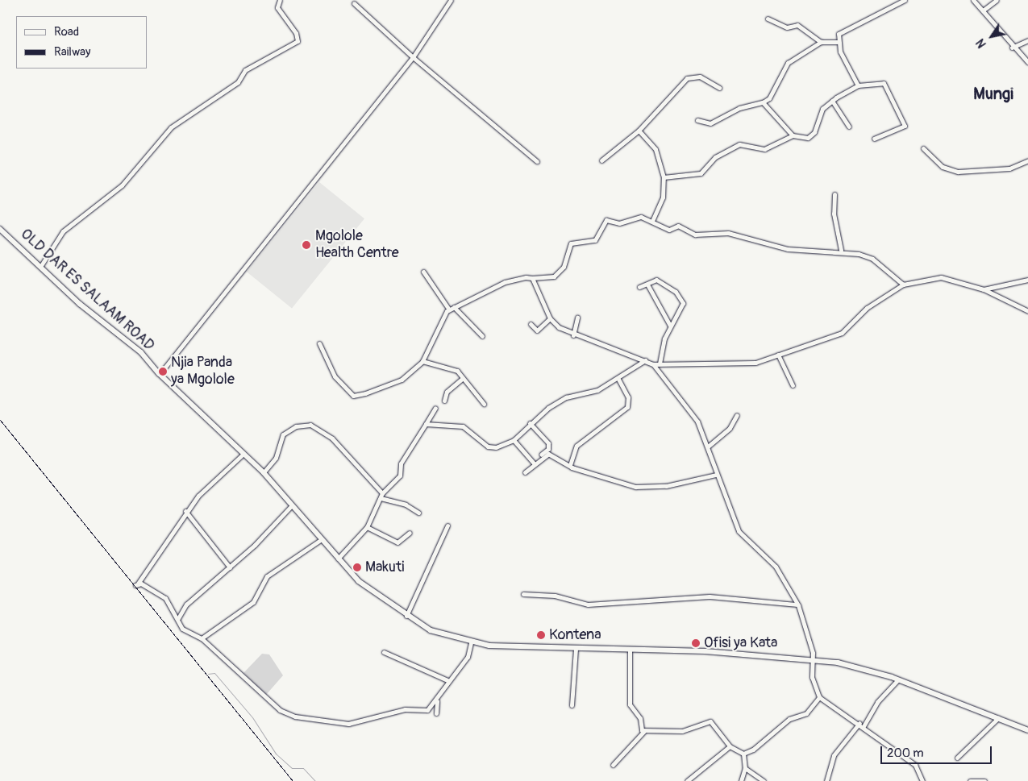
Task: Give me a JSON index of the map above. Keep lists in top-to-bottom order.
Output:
{
  "streets": {
    "street": ["OLD DAR ES SALAAM ROAD"]
  },
  "districts": ["Mungi"],
  "places": [
    "Mgolole Health Centre",
    "Njia Panda ya Mgolole",
    "Makuti",
    "Kontena",
    "Ofisi ya Kata"
  ],
  "legend": ["Road", "Railway"],
  "scale_bar": "200 m",
  "north": "bottom left"
}
